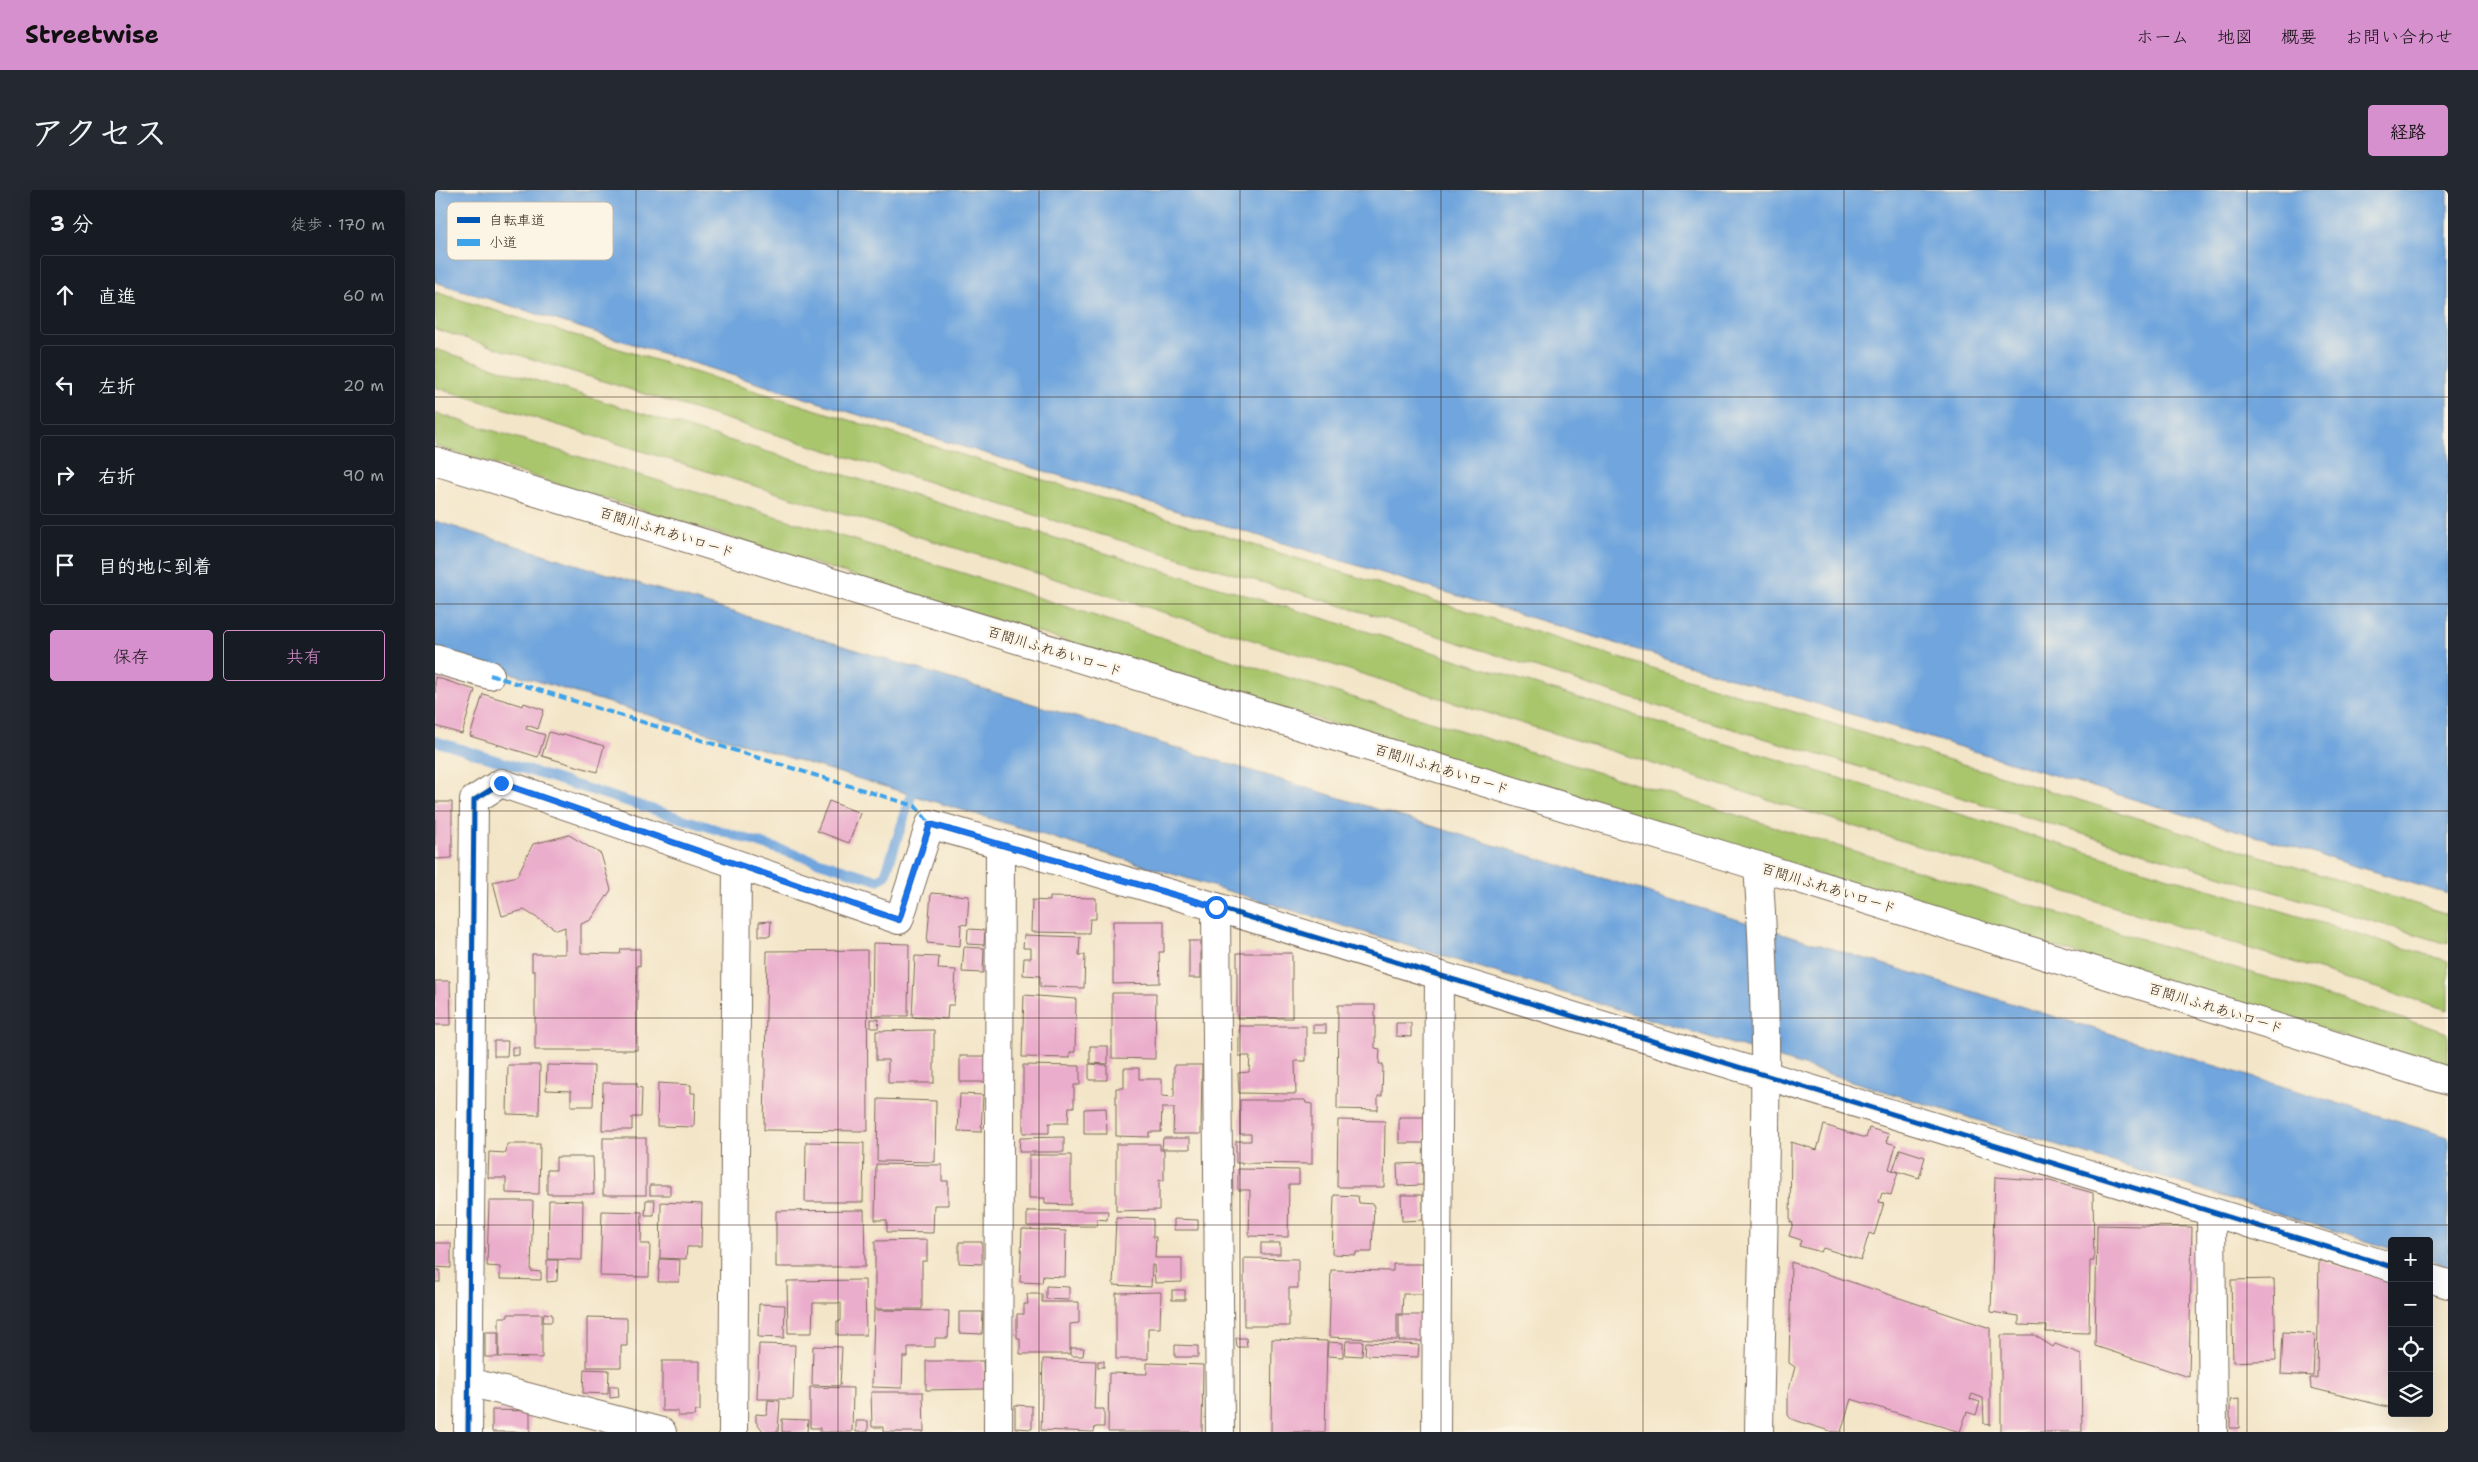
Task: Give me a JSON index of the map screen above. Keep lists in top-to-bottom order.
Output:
{
  "streets": {
    "street": ["百間川ふれあいロード"]
  },
  "legend": ["自転車道", "小道"],
  "page": {
    "header": "Streetwise",
    "nav": [
      "ホーム",
      "地図",
      "概要",
      "お問い合わせ"
    ],
    "title": "アクセス",
    "buttons": [
      "経路",
      ["保存", "共有"]
    ],
    "heading": ["3 分", "徒歩 · 170 m"],
    "list": [
      ["直進", "60 m"],
      ["左折", "20 m"],
      ["右折", "90 m"],
      "目的地に到着"
    ],
    "map_buttons": ["+", "−"]
  }
}
